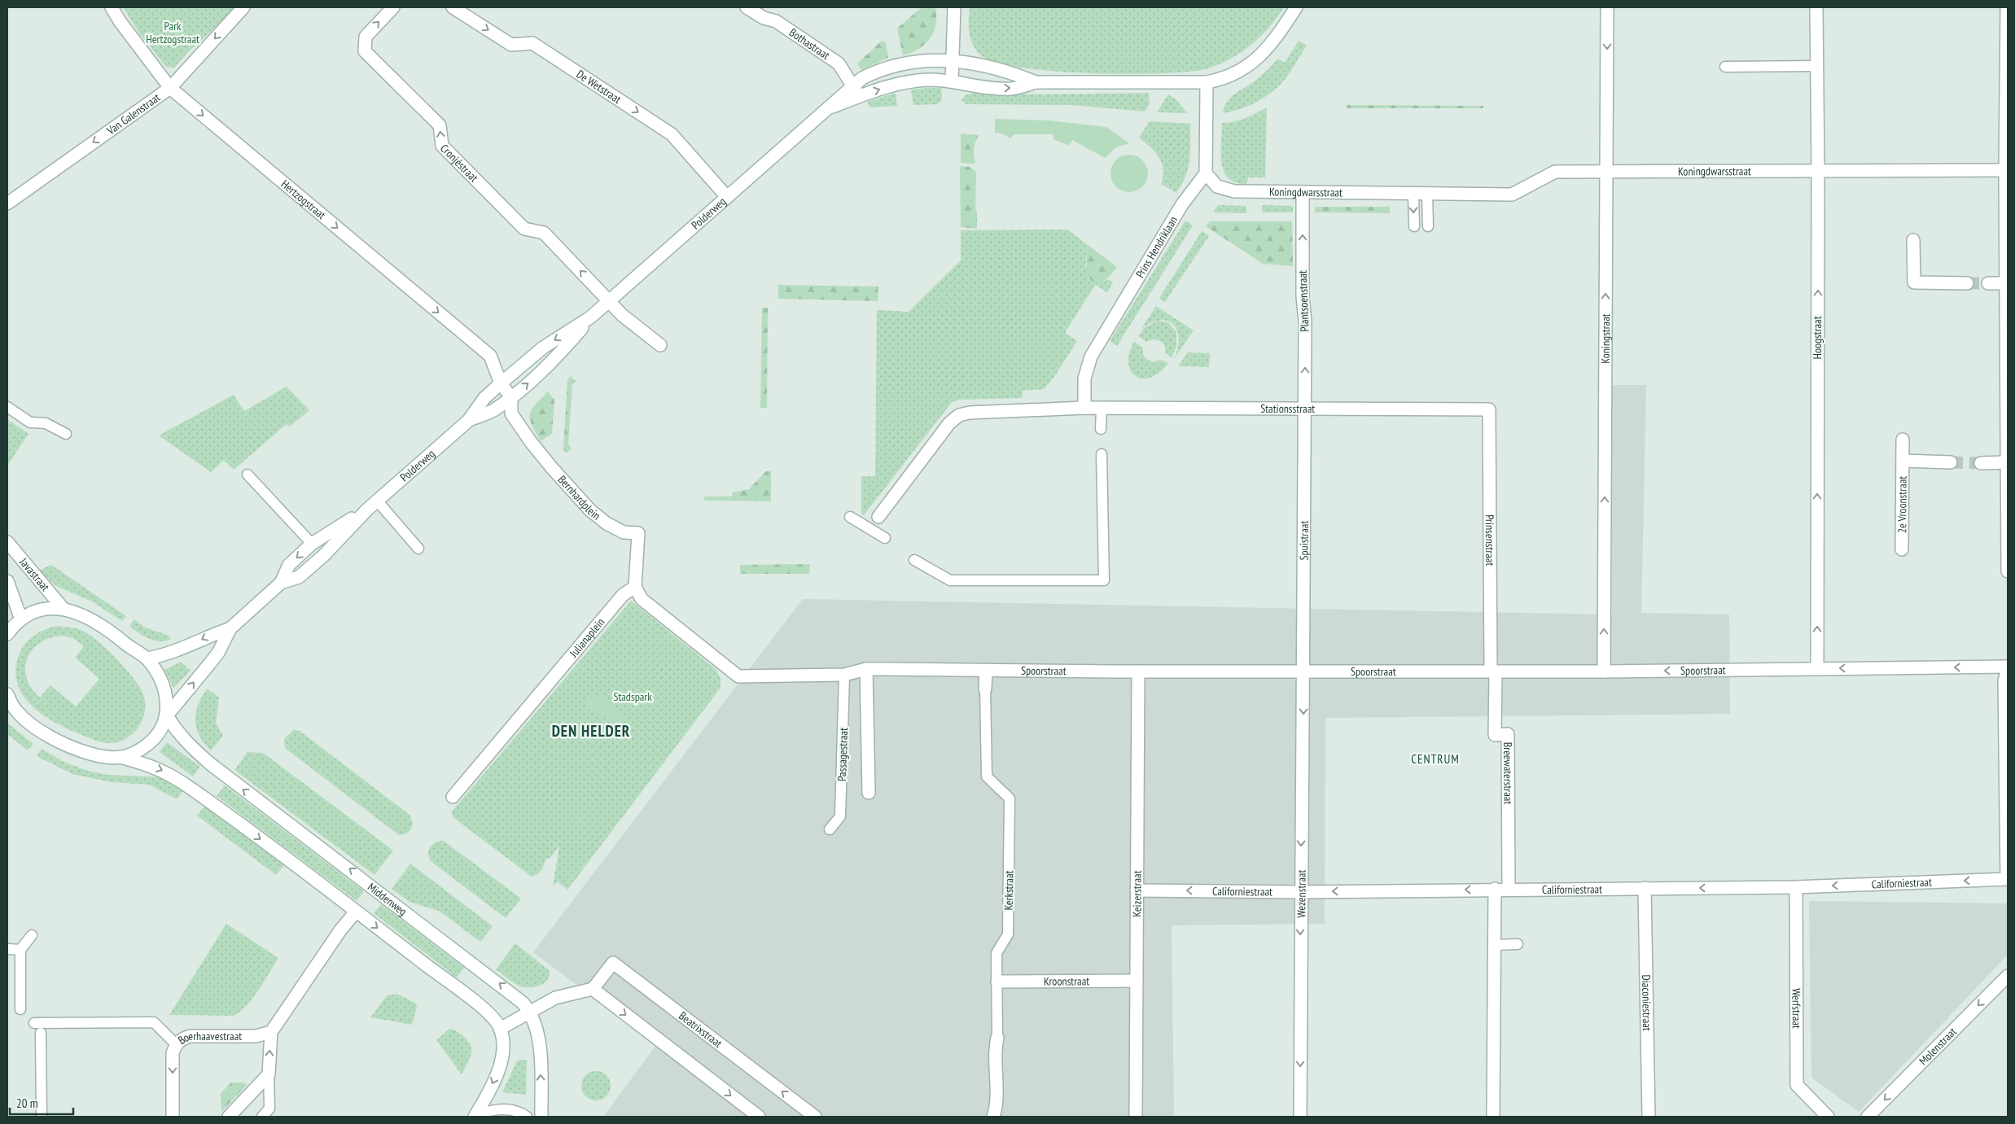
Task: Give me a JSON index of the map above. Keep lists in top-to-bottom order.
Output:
{
  "streets": {
    "street": [
      "Bothastraat",
      "De Wetstraat",
      "Van Galenstraat",
      "Cronjéstraat",
      "Koningdwarsstraat",
      "Hertzogstraat",
      "Polderweg",
      "Prins Hendriklaan",
      "Plantsoenstraat",
      "Hoogstraat",
      "Koningstraat",
      "Stationsstraat",
      "Bernhardplein",
      "2e Vroonstraat",
      "Spuistraat",
      "Prinsenstraat",
      "Javastraat",
      "Julianaplein",
      "Spoorstraat",
      "Breewaterstraat",
      "Californiestraat",
      "Kerkstraat",
      "Keizerstraat",
      "Wezenstraat",
      "Middenweg",
      "Kroonstraat",
      "Diaconiestraat",
      "Werfstraat",
      "Beatrixstraat",
      "Boerhaavestraat",
      "Molenstraat"
    ],
    "lane": ["Passagestraat"]
  },
  "crossings": [
    ["Bothastraat", "Polderweg"],
    ["De Wetstraat", "Polderweg"],
    ["Van Galenstraat", "Hertzogstraat"],
    ["Cronjéstraat", "Polderweg"],
    ["Koningdwarsstraat", "Prins Hendriklaan"],
    ["Koningdwarsstraat", "Plantsoenstraat"],
    ["Koningdwarsstraat", "Hoogstraat"],
    ["Koningdwarsstraat", "Koningstraat"],
    ["Hertzogstraat", "Polderweg"],
    ["Polderweg", "Bernhardplein"],
    ["Polderweg", "Middenweg"],
    ["Prins Hendriklaan", "Stationsstraat"],
    ["Plantsoenstraat", "Stationsstraat"],
    ["Plantsoenstraat", "Spuistraat"],
    ["Hoogstraat", "Spoorstraat"],
    ["Koningstraat", "Spoorstraat"],
    ["Stationsstraat", "Spuistraat"],
    ["Stationsstraat", "Prinsenstraat"],
    ["Bernhardplein", "Julianaplein"],
    ["Bernhardplein", "Spoorstraat"],
    ["Spuistraat", "Spoorstraat"],
    ["Spuistraat", "Wezenstraat"],
    ["Prinsenstraat", "Spoorstraat"],
    ["Prinsenstraat", "Breewaterstraat"],
    ["Julianaplein", "Spoorstraat"],
    ["Spoorstraat", "Passagestraat"],
    ["Spoorstraat", "Breewaterstraat"],
    ["Spoorstraat", "Kerkstraat"],
    ["Spoorstraat", "Keizerstraat"],
    ["Spoorstraat", "Wezenstraat"],
    ["Breewaterstraat", "Californiestraat"],
    ["Californiestraat", "Keizerstraat"],
    ["Californiestraat", "Wezenstraat"],
    ["Californiestraat", "Diaconiestraat"],
    ["Californiestraat", "Werfstraat"],
    ["Kerkstraat", "Kroonstraat"],
    ["Keizerstraat", "Kroonstraat"]
  ],
  "one_way": [
    "De Wetstraat",
    "Van Galenstraat",
    "Cronjéstraat",
    "Hertzogstraat",
    "Plantsoenstraat",
    "Hoogstraat",
    "Californiestraat",
    "Wezenstraat",
    "Boerhaavestraat",
    "Molenstraat"
  ],
  "districts": ["DEN HELDER", "CENTRUM"],
  "parks": ["Park Hertzogstraat", "Stadspark"],
  "scale_bar": "20 m"
}
